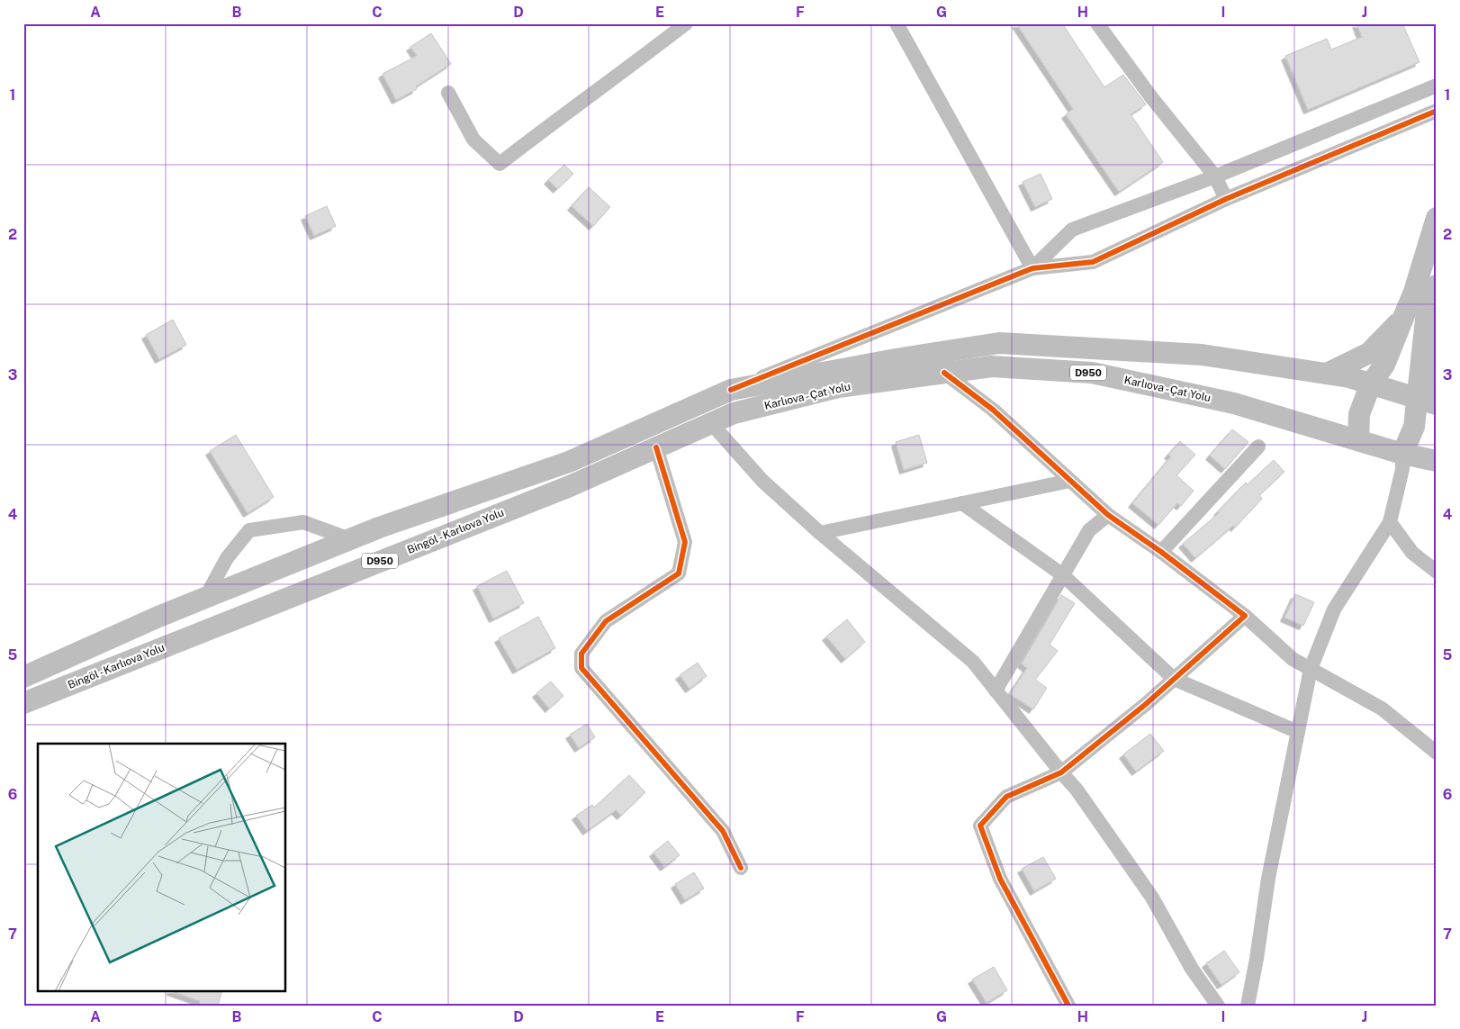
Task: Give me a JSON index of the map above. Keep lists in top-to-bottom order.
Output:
{
  "streets": {
    "highway": ["D950", "Karlıova - Çat Yolu", "Bingöl - Karlıova Yolu"]
  },
  "crossings": [
    ["D950", "Karlıova - Çat Yolu"],
    ["Karlıova - Çat Yolu", "Bingöl - Karlıova Yolu"]
  ],
  "grid": {
    "columns": [
      "A",
      "B",
      "C",
      "D",
      "E",
      "F",
      "G",
      "H",
      "I",
      "J"
    ],
    "rows": [
      "1",
      "2",
      "3",
      "4",
      "5",
      "6",
      "7"
    ]
  }
}
